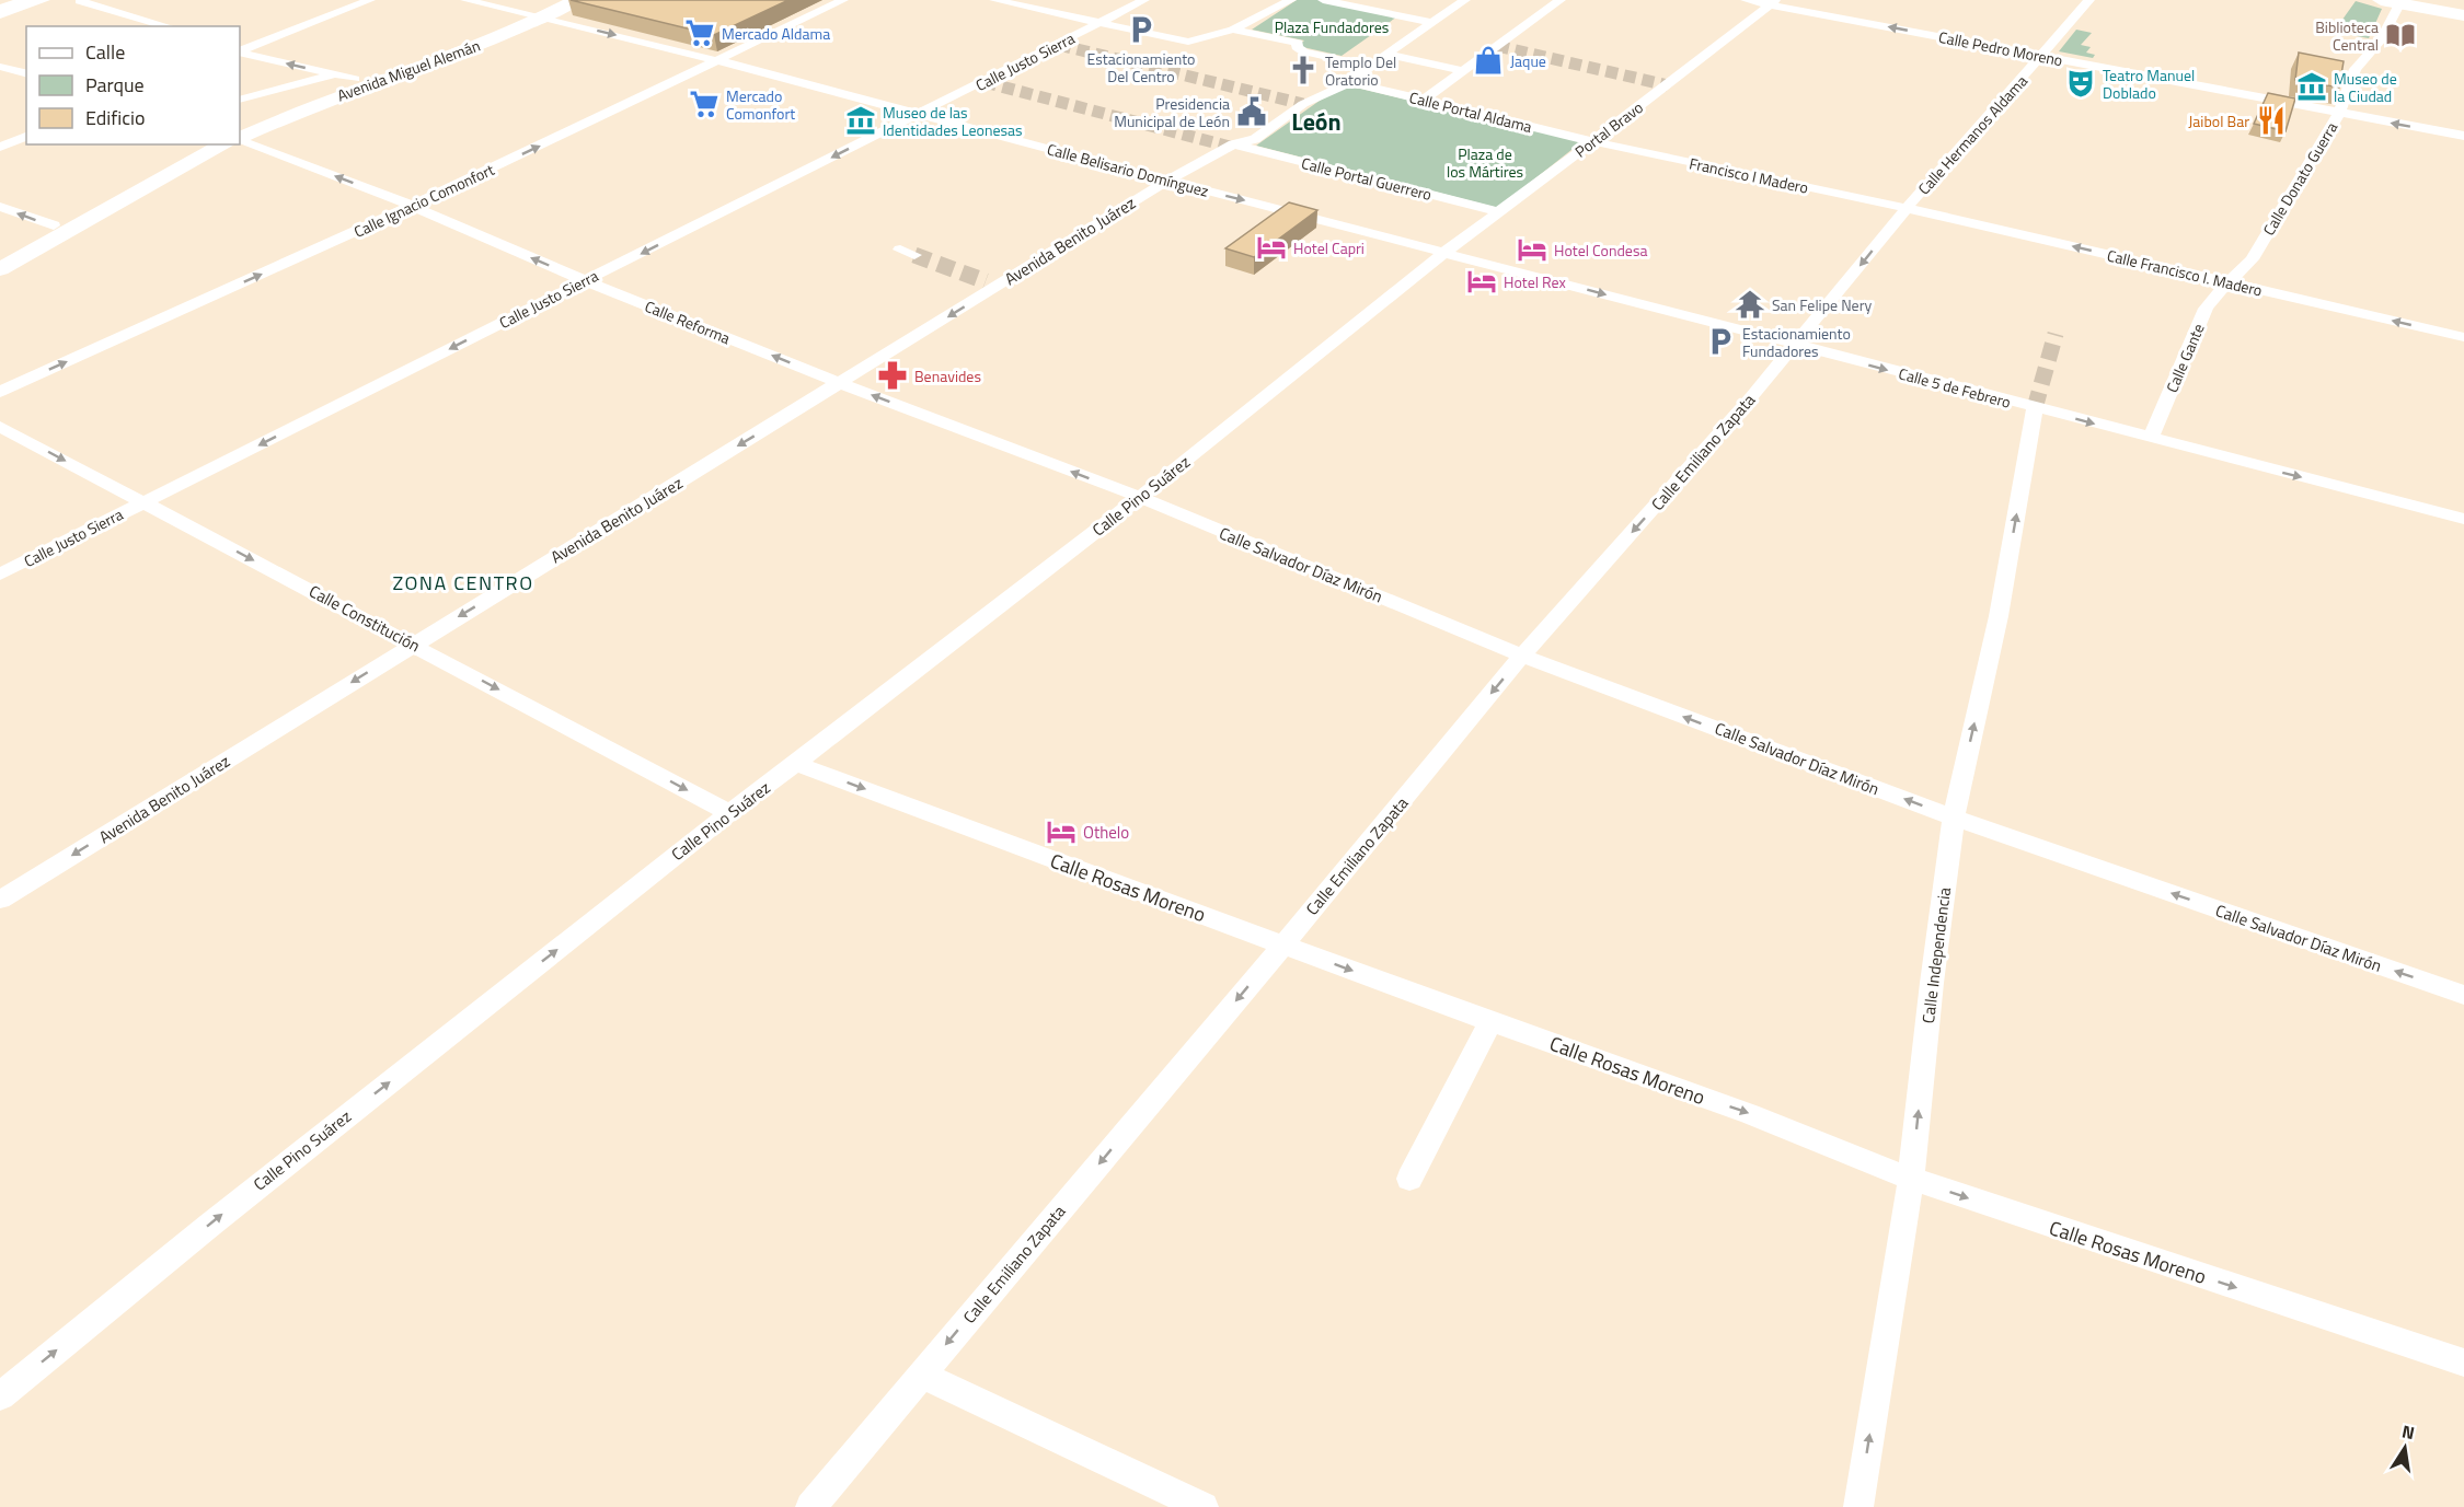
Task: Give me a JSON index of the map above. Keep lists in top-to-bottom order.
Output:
{
  "streets": {
    "main road": ["Avenida Miguel Alemán"],
    "street": [
      "Calle Pedro Moreno",
      "Calle Justo Sierra",
      "Calle Portal Aldama",
      "Portal Bravo",
      "Calle Hermanos Aldama",
      "Calle Belisario Domínguez",
      "Francisco I Madero",
      "Calle Portal Guerrero",
      "Calle Donato Guerra",
      "Calle Ignacio Comonfort",
      "Avenida Benito Juárez",
      "Calle Francisco I. Madero",
      "Calle Reforma",
      "Calle Gante",
      "Calle 5 de Febrero",
      "Calle Emiliano Zapata",
      "Calle Pino Suárez",
      "Calle Salvador Díaz Mirón",
      "Calle Constitución",
      "Calle Rosas Moreno",
      "Calle Independencia"
    ]
  },
  "crossings": [
    ["Calle Pedro Moreno", "Portal Bravo"],
    ["Calle Pedro Moreno", "Calle Hermanos Aldama"],
    ["Calle Pedro Moreno", "Calle Donato Guerra"],
    ["Calle Justo Sierra", "Calle Belisario Domínguez"],
    ["Calle Justo Sierra", "Calle Reforma"],
    ["Calle Justo Sierra", "Calle Constitución"],
    ["Avenida Miguel Alemán", "Calle Belisario Domínguez"],
    ["Calle Portal Aldama", "Portal Bravo"],
    ["Calle Portal Aldama", "Francisco I Madero"],
    ["Calle Portal Aldama", "Avenida Benito Juárez"],
    ["Portal Bravo", "Calle Belisario Domínguez"],
    ["Portal Bravo", "Francisco I Madero"],
    ["Portal Bravo", "Calle Portal Guerrero"],
    ["Portal Bravo", "Calle 5 de Febrero"],
    ["Portal Bravo", "Calle Pino Suárez"],
    ["Calle Hermanos Aldama", "Francisco I Madero"],
    ["Calle Hermanos Aldama", "Calle Francisco I. Madero"],
    ["Calle Hermanos Aldama", "Calle Emiliano Zapata"],
    ["Calle Belisario Domínguez", "Calle Ignacio Comonfort"],
    ["Calle Belisario Domínguez", "Avenida Benito Juárez"],
    ["Calle Belisario Domínguez", "Calle 5 de Febrero"],
    ["Calle Belisario Domínguez", "Calle Pino Suárez"],
    ["Francisco I Madero", "Calle Francisco I. Madero"],
    ["Francisco I Madero", "Calle Emiliano Zapata"],
    ["Calle Portal Guerrero", "Avenida Benito Juárez"],
    ["Calle Donato Guerra", "Calle Francisco I. Madero"],
    ["Calle Donato Guerra", "Calle Gante"],
    ["Calle Ignacio Comonfort", "Calle Reforma"],
    ["Avenida Benito Juárez", "Calle Reforma"],
    ["Avenida Benito Juárez", "Calle Constitución"],
    ["Calle Francisco I. Madero", "Calle Gante"],
    ["Calle Francisco I. Madero", "Calle Emiliano Zapata"],
    ["Calle Reforma", "Calle Pino Suárez"],
    ["Calle Reforma", "Calle Salvador Díaz Mirón"],
    ["Calle Gante", "Calle 5 de Febrero"],
    ["Calle 5 de Febrero", "Calle Emiliano Zapata"],
    ["Calle 5 de Febrero", "Calle Pino Suárez"],
    ["Calle 5 de Febrero", "Calle Independencia"],
    ["Calle Emiliano Zapata", "Calle Salvador Díaz Mirón"],
    ["Calle Emiliano Zapata", "Calle Rosas Moreno"],
    ["Calle Pino Suárez", "Calle Salvador Díaz Mirón"],
    ["Calle Pino Suárez", "Calle Constitución"],
    ["Calle Pino Suárez", "Calle Rosas Moreno"],
    ["Calle Salvador Díaz Mirón", "Calle Independencia"],
    ["Calle Rosas Moreno", "Calle Independencia"]
  ],
  "one_way": [
    "Calle Pedro Moreno",
    "Calle Justo Sierra",
    "Calle Ignacio Comonfort",
    "Avenida Benito Juárez",
    "Calle Francisco I. Madero",
    "Calle Reforma",
    "Calle 5 de Febrero",
    "Calle Emiliano Zapata",
    "Calle Pino Suárez",
    "Calle Salvador Díaz Mirón",
    "Calle Constitución",
    "Calle Rosas Moreno",
    "Calle Independencia"
  ],
  "districts": ["León", "ZONA CENTRO"],
  "parks": ["Plaza Fundadores", "Plaza de los Mártires"],
  "places": {
    "parking": ["Estacionamiento Del Centro", "Estacionamiento Fundadores"],
    "supermarket": ["Mercado Aldama", "Mercado Comonfort"],
    "library": ["Biblioteca Central"],
    "shop": ["Jaque"],
    "church": ["Templo Del Oratorio"],
    "theatre": ["Teatro Manuel Doblado"],
    "museum": ["Museo de la Ciudad", "Museo de las Identidades Leonesas"],
    "public building": ["Presidencia Municipal de León"],
    "restaurant": ["Jaibol Bar"],
    "hotel": [
      "Hotel Capri",
      "Hotel Condesa",
      "Hotel Rex",
      "Othelo"
    ],
    "temple": ["San Felipe Nery"],
    "pharmacy": ["Benavides"]
  },
  "legend": ["Calle", "Parque", "Edificio"],
  "north": "top"
}
